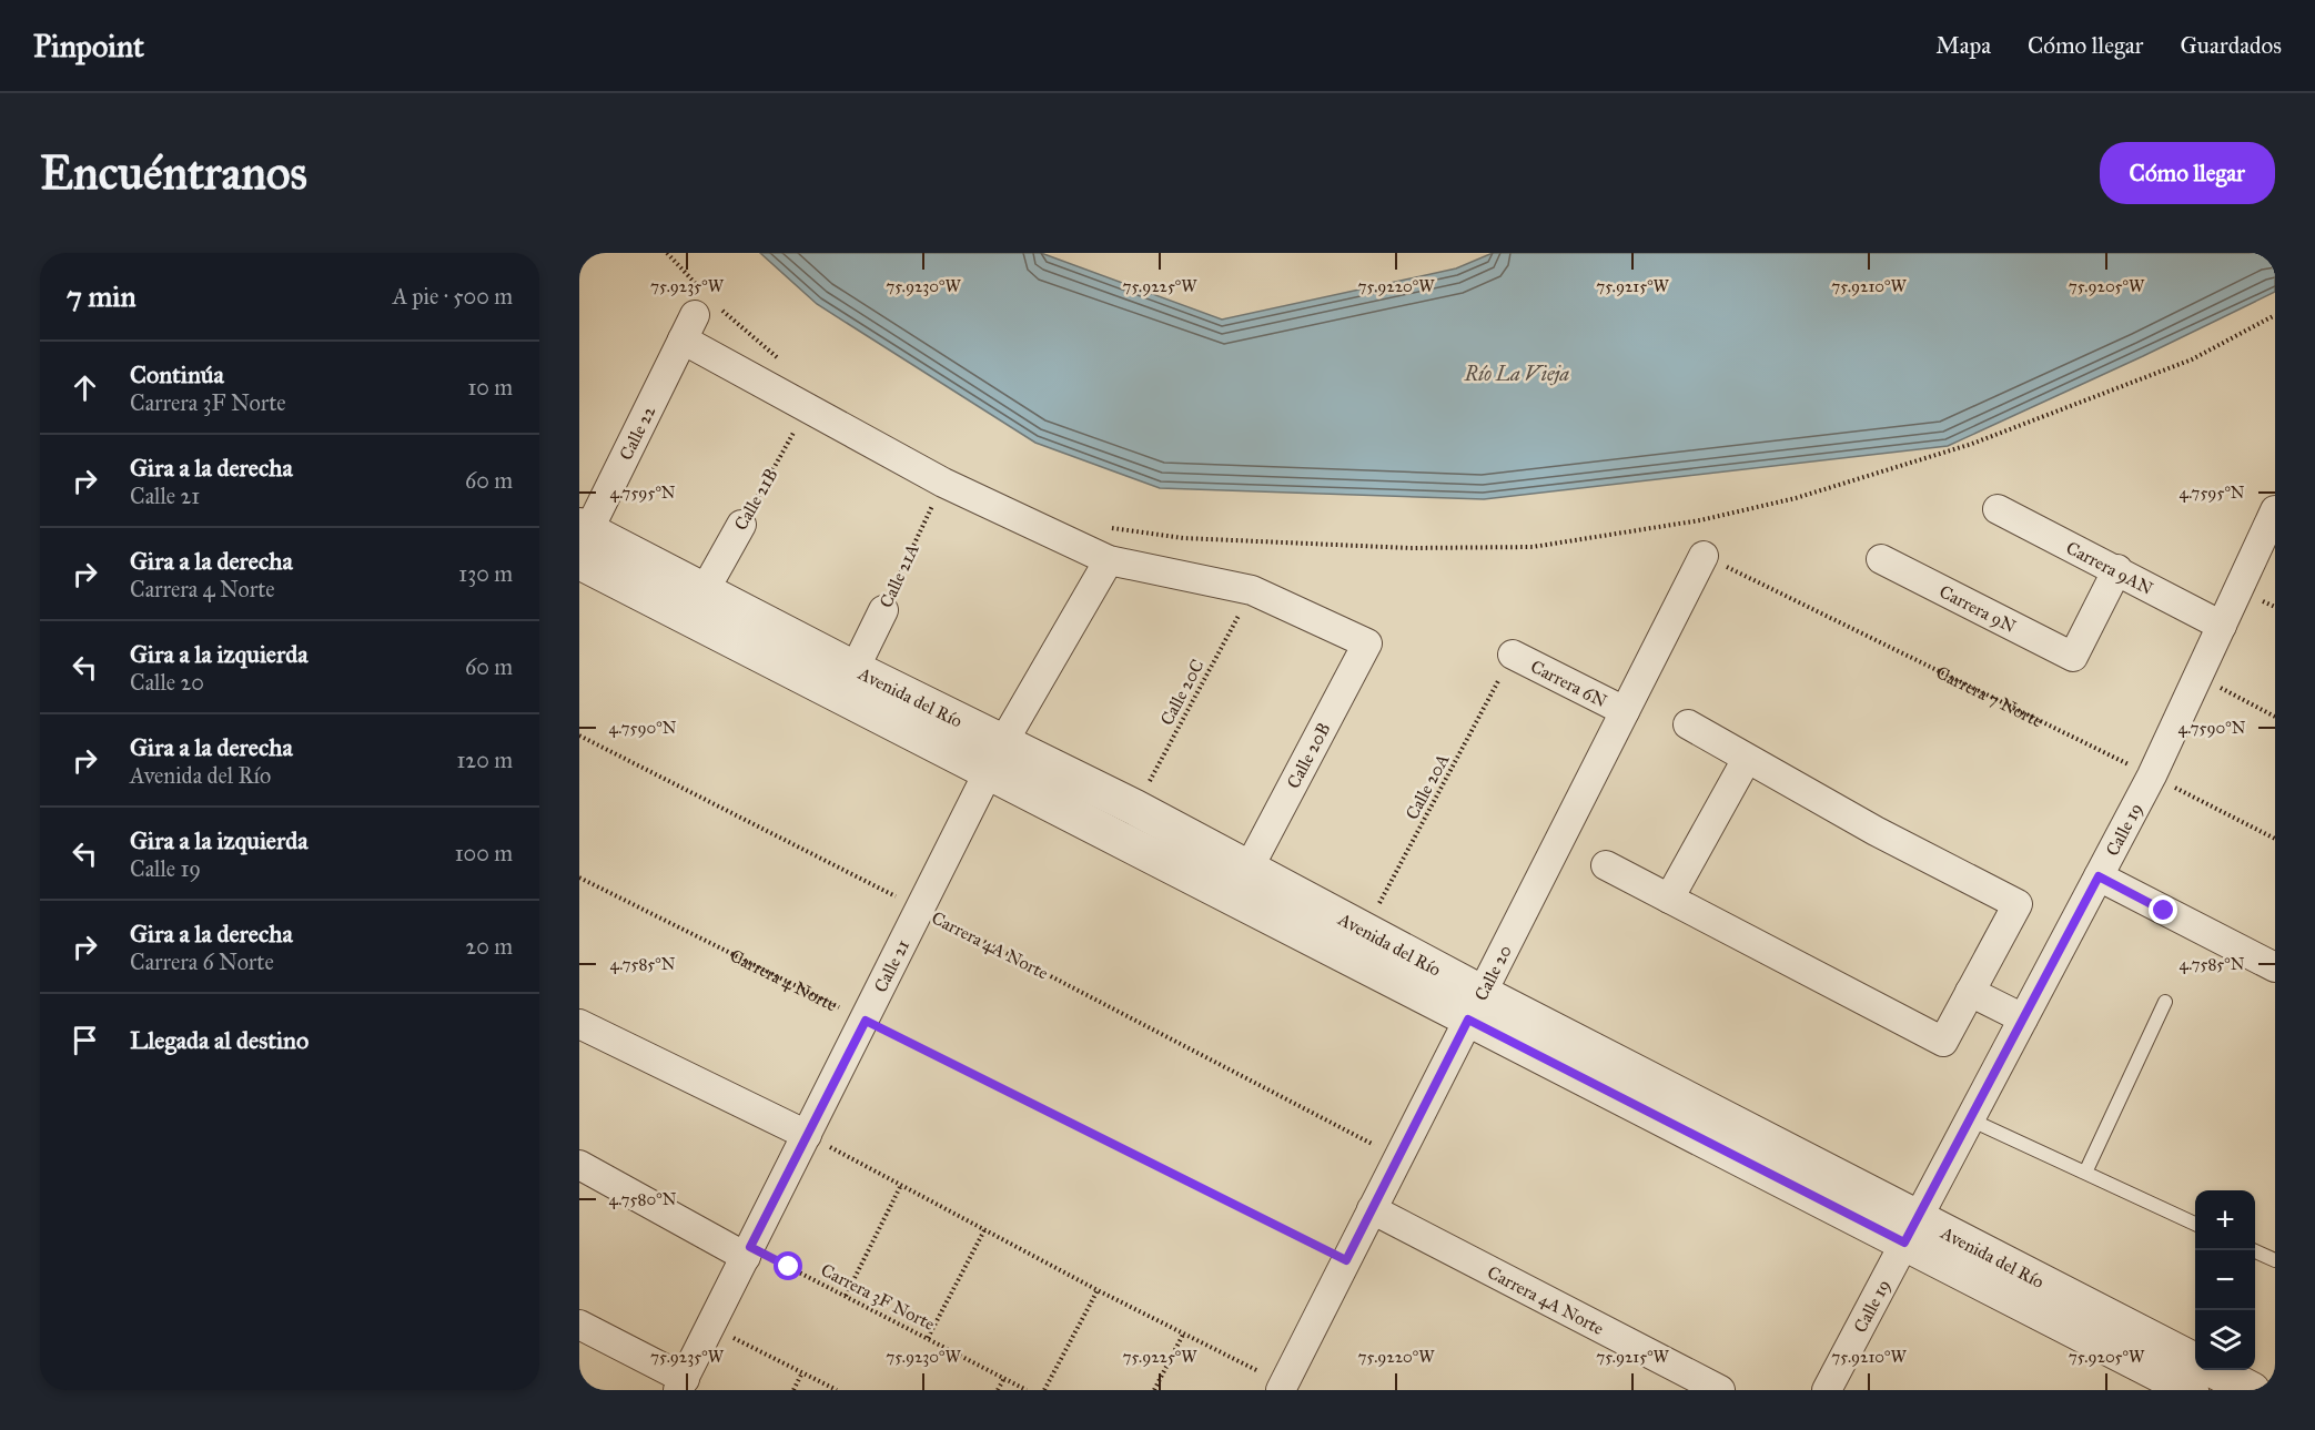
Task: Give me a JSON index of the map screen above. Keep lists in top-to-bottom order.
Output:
{
  "streets": {
    "street": [
      "Calle 22",
      "Calle 21B",
      "Carrera 9AN",
      "Calle 21A",
      "Carrera 9N",
      "Carrera 6N",
      "Avenida del Río",
      "Calle 20B",
      "Calle 19",
      "Carrera 4A Norte",
      "Calle 21",
      "Calle 20"
    ],
    "path": [
      "Calle 20C",
      "Carrera 7 Norte",
      "Calle 20A",
      "Carrera 4 Norte",
      "Carrera 3F Norte"
    ]
  },
  "crossings": [
    ["Calle 22", "Avenida del Río"],
    ["Calle 21B", "Avenida del Río"],
    ["Carrera 9AN", "Carrera 9N"],
    ["Carrera 9AN", "Calle 19"],
    ["Calle 21A", "Avenida del Río"],
    ["Carrera 6N", "Calle 20A"],
    ["Carrera 6N", "Calle 20"],
    ["Calle 20C", "Avenida del Río"],
    ["Calle 20C", "Calle 20B"],
    ["Carrera 7 Norte", "Calle 19"],
    ["Carrera 7 Norte", "Calle 20"],
    ["Avenida del Río", "Calle 20B"],
    ["Avenida del Río", "Calle 20A"],
    ["Avenida del Río", "Calle 19"],
    ["Avenida del Río", "Calle 21"],
    ["Avenida del Río", "Calle 20"],
    ["Carrera 4A Norte", "Calle 21"],
    ["Carrera 4A Norte", "Calle 20"],
    ["Calle 21", "Carrera 4 Norte"],
    ["Calle 21", "Carrera 3F Norte"],
    ["Calle 20", "Carrera 4 Norte"]
  ],
  "water": ["Río La Vieja"],
  "page": {
    "header": "Pinpoint",
    "nav": ["Mapa", "Cómo llegar", "Guardados"],
    "buttons": "Cómo llegar",
    "title": "Encuéntranos",
    "heading": ["7 min", "A pie · 500 m"],
    "list": [
      ["Continúa", "Carrera 3F Norte", "10 m"],
      ["Gira a la derecha", "Calle 21", "60 m"],
      ["Gira a la derecha", "Carrera 4 Norte", "130 m"],
      ["Gira a la izquierda", "Calle 20", "60 m"],
      ["Gira a la derecha", "Avenida del Río", "120 m"],
      ["Gira a la izquierda", "Calle 19", "100 m"],
      ["Gira a la derecha", "Carrera 6 Norte", "20 m"],
      "Llegada al destino"
    ],
    "map_buttons": ["+", "−"]
  },
  "coordinates": [
    "75.9235°W",
    "75.9230°W",
    "75.9225°W",
    "75.9220°W",
    "75.9215°W",
    "75.9210°W",
    "75.9205°W",
    "4.7595°N",
    "4.7590°N",
    "4.7585°N",
    "4.7580°N"
  ]
}
